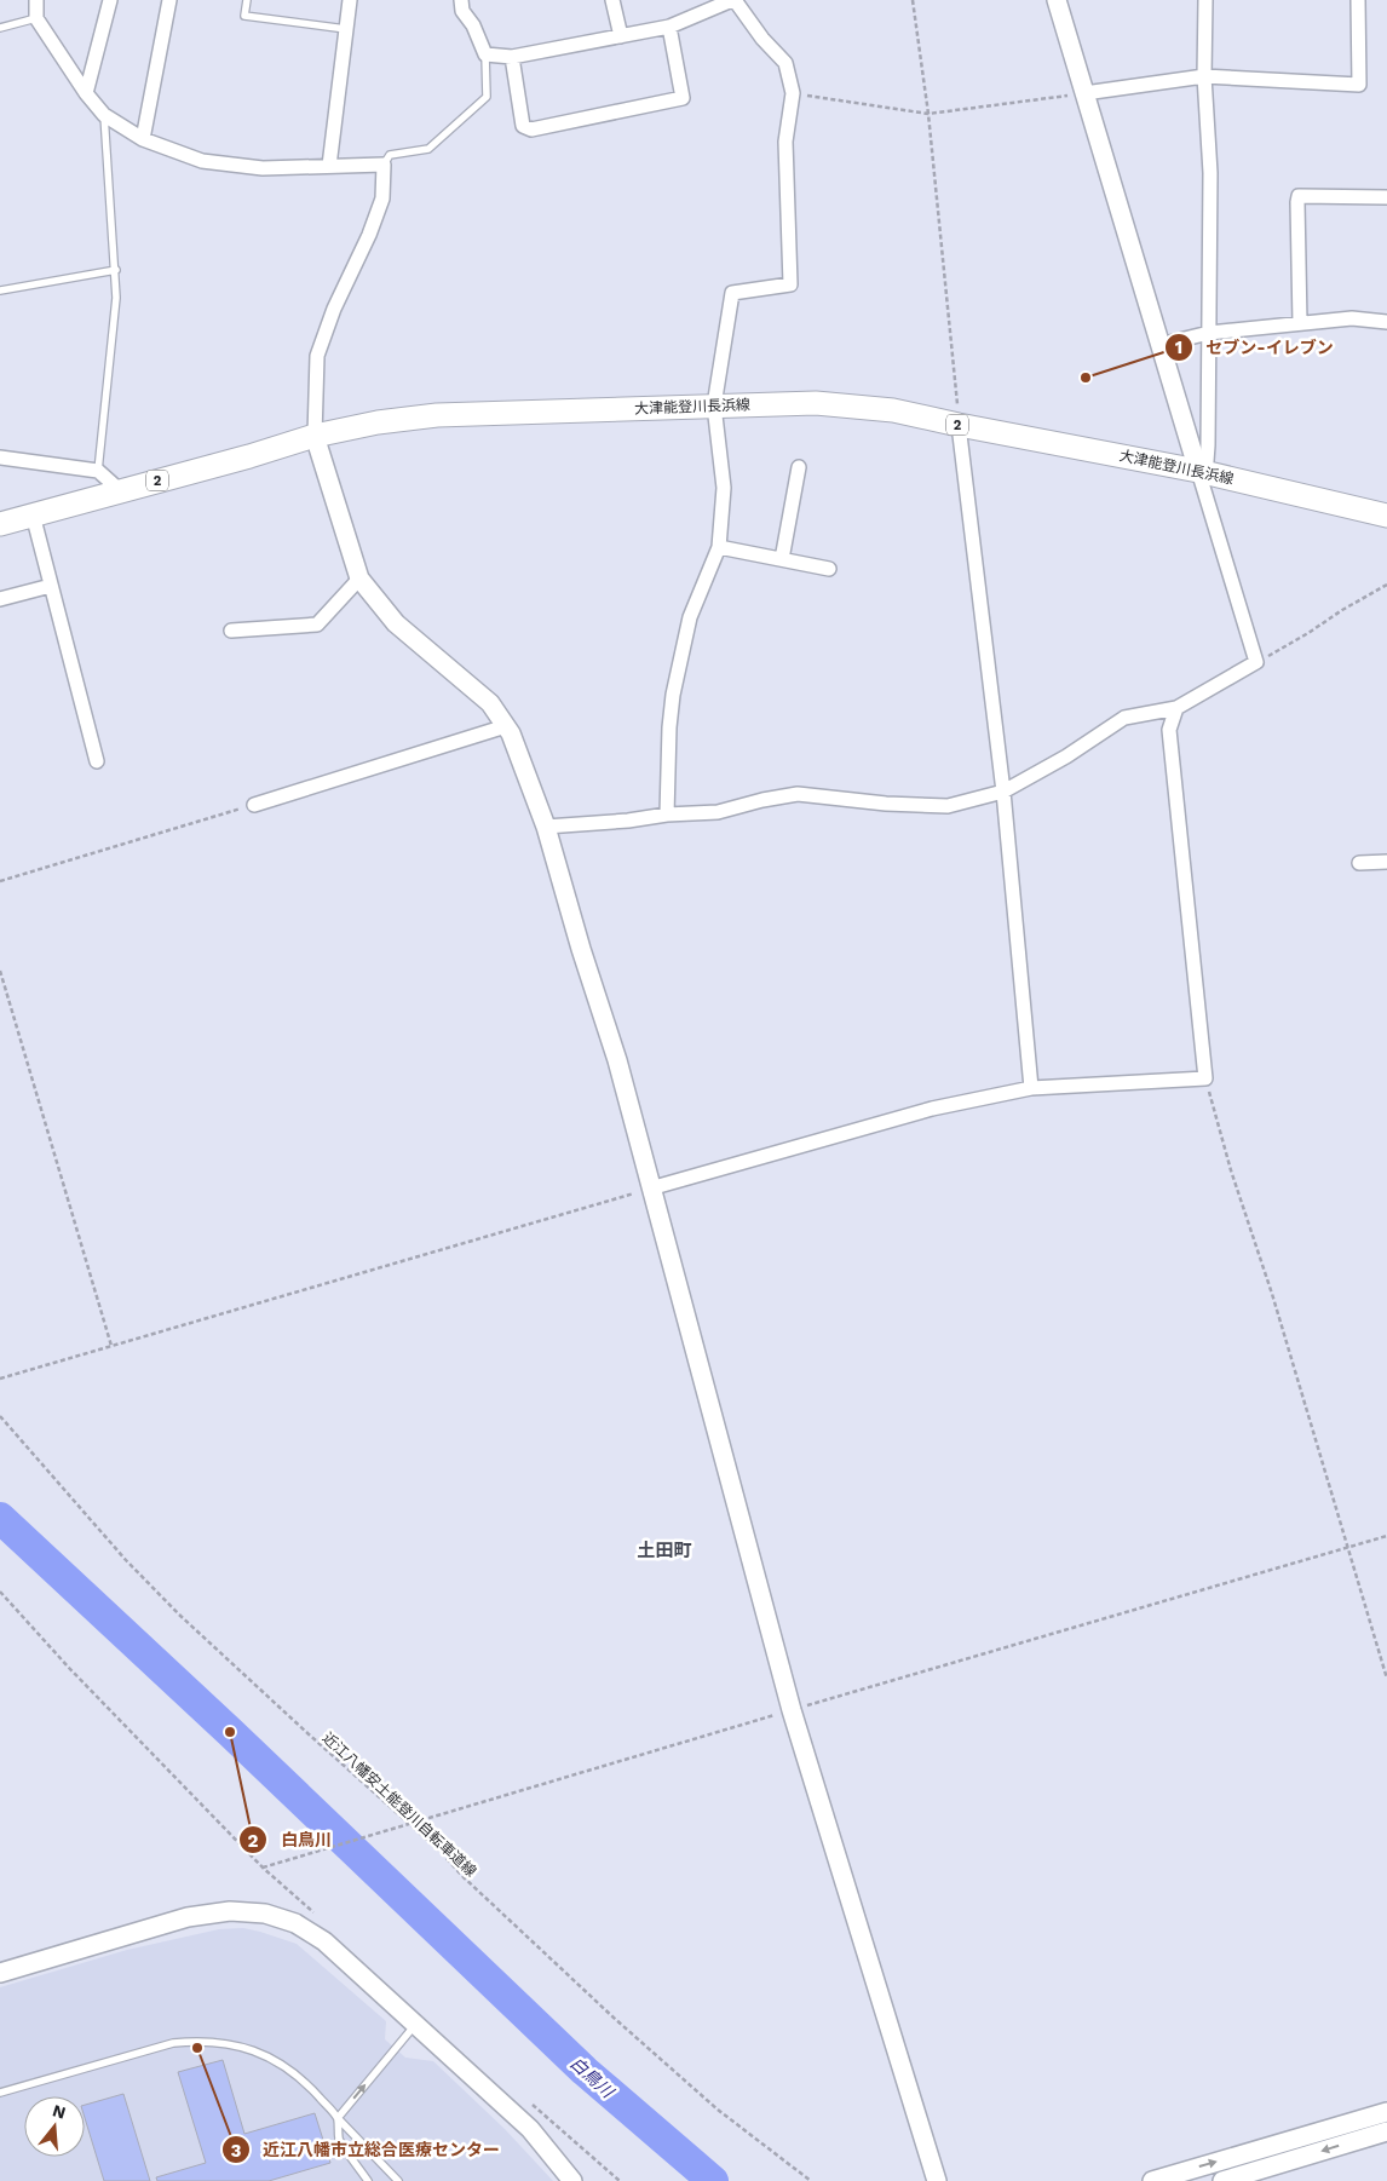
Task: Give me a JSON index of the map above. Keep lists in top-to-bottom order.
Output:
{
  "streets": {
    "main road": ["大津能登川長浜線", "2"],
    "path": ["近江八幡安土能登川自転車道線"]
  },
  "districts": ["土田町"],
  "water": ["白鳥川"],
  "places": ["セブン-イレブン", "白鳥川", "近江八幡市立総合医療センター"],
  "north": "top"
}
